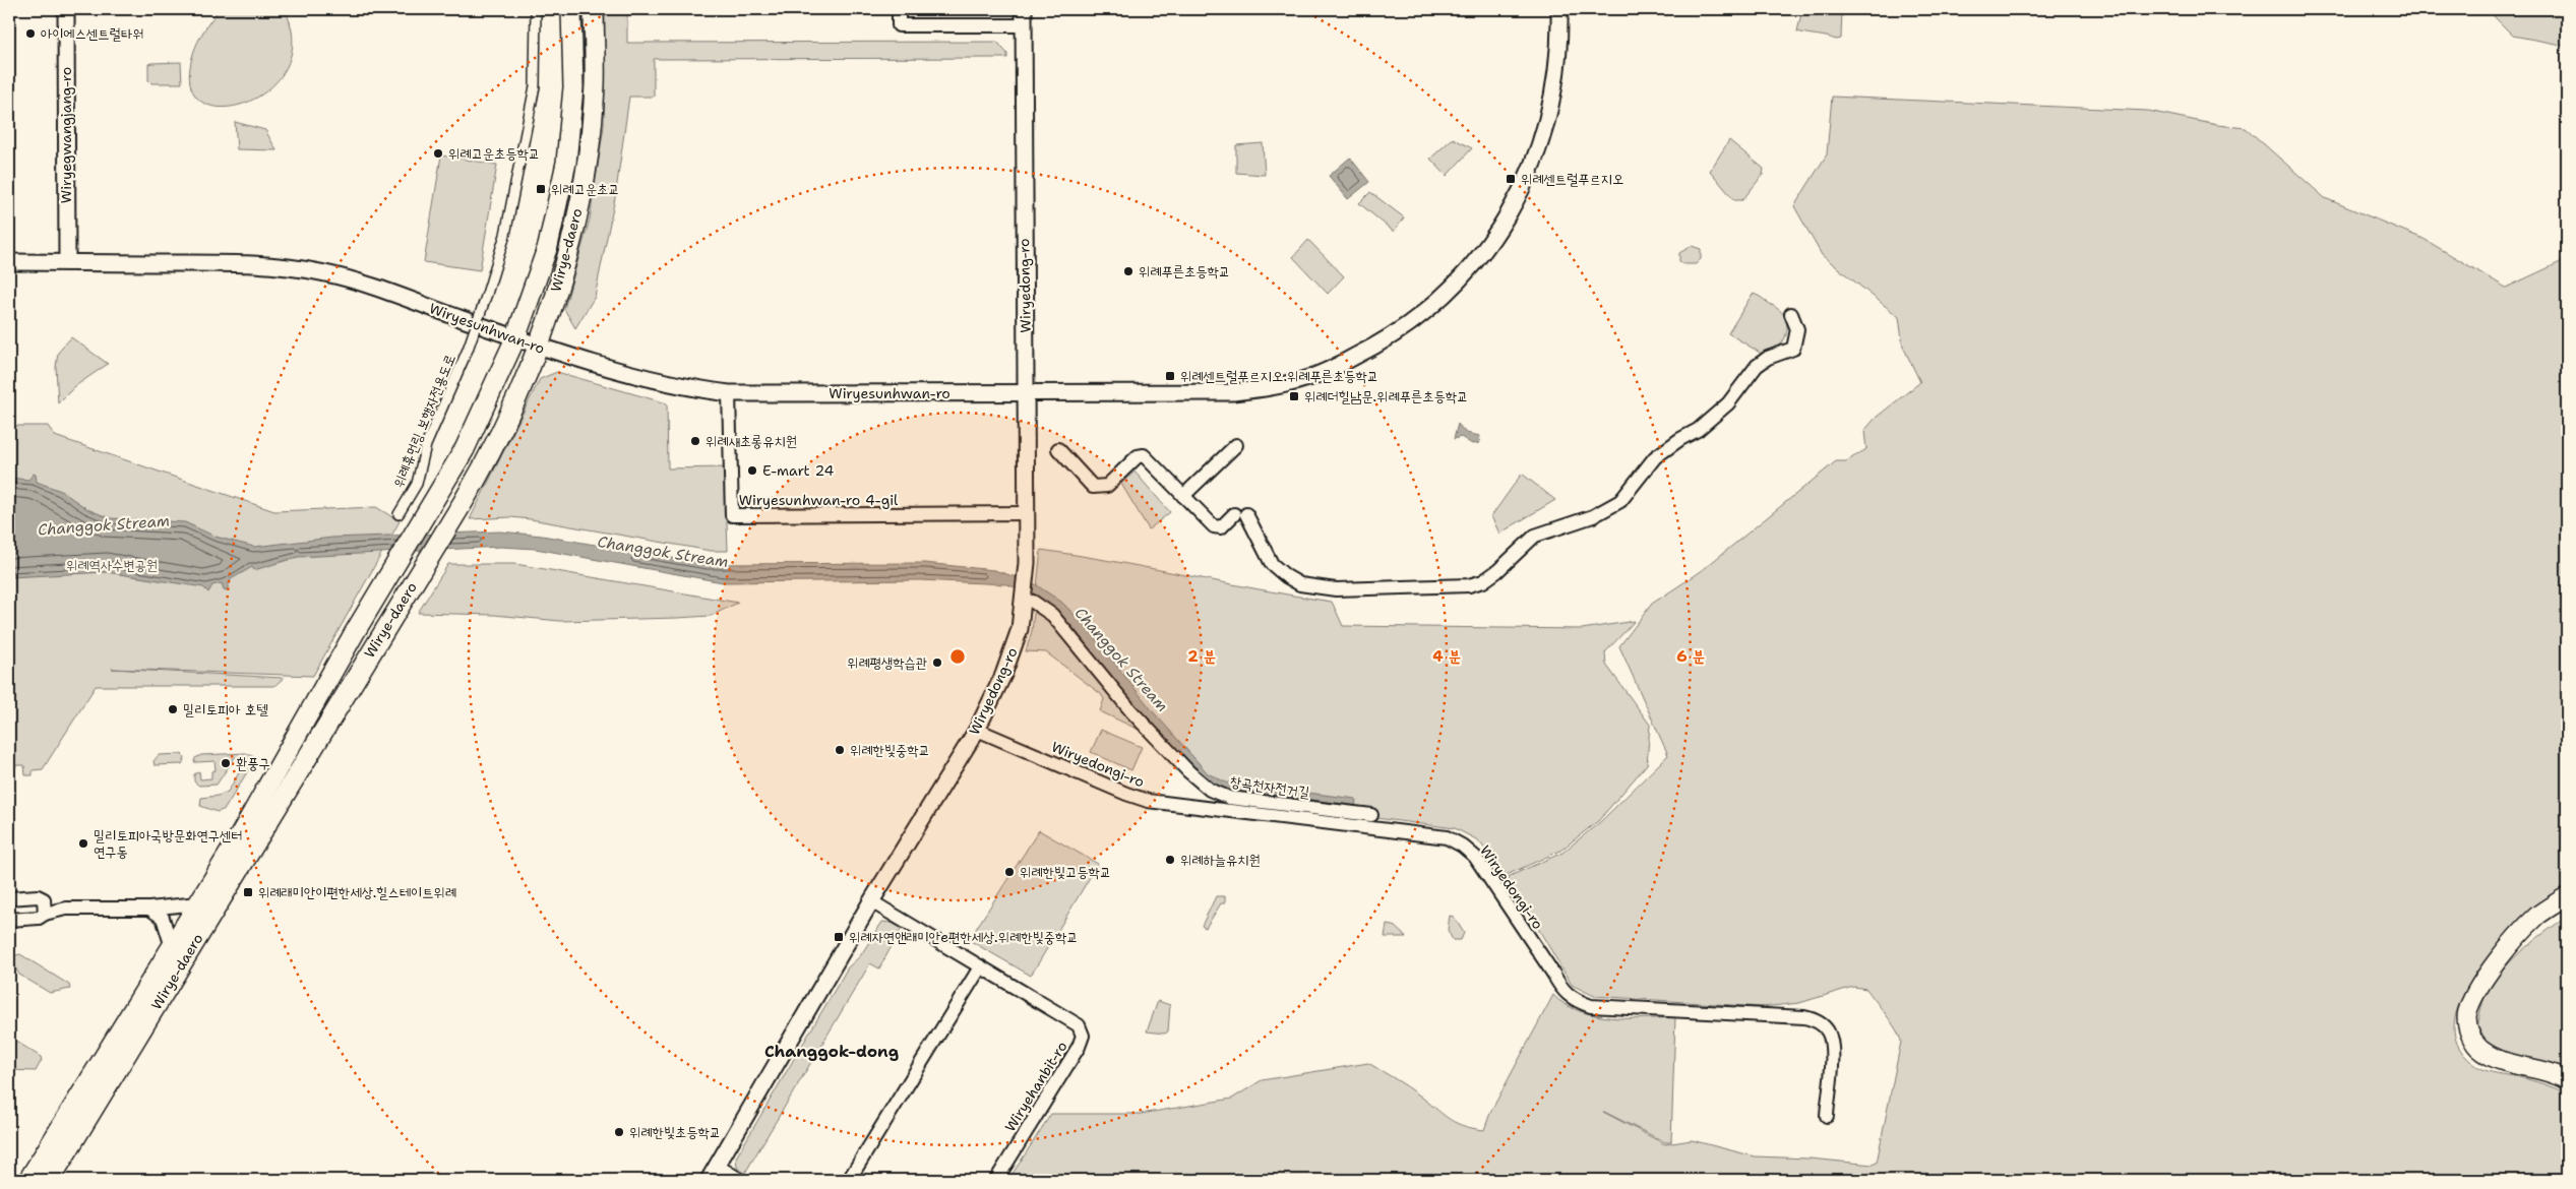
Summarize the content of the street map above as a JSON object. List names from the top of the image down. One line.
{"streets":{"main road":["Wirye-daero"],"street":["Wiryegwangjang-ro","Wiryedong-ro","Wiryesunhwan-ro","위례휴먼링 보행자전용도로","Wiryesunhwan-ro 4-gil","Wiryedongi-ro","창곡천자전거길","Wiryehanbit-ro"]},"crossings":[["Wiryegwangjang-ro","Wiryesunhwan-ro"],["Wirye-daero","Wiryesunhwan-ro"],["Wiryedong-ro","Wiryesunhwan-ro"],["Wiryedong-ro","Wiryesunhwan-ro 4-gil"],["Wiryedong-ro","Wiryedongi-ro"],["Wiryedong-ro","Wiryehanbit-ro"],["Wiryesunhwan-ro","Wiryesunhwan-ro 4-gil"]],"districts":["Changgok-dong"],"water":["Changgok Stream"],"parks":["위례역사수변공원"],"places":{"other":["아이에스센트럴타워","위례고운초등학교","위례푸른초등학교","위례새초롱유치원","E-mart 24","위례평생학습관","밀리토피아 호텔","위례한빛중학교","환풍구","밀리토피아국방문화연구센터 연구동","위례하늘유치원","위례한빛고등학교","위례한빛초등학교"],"transit":["위례센트럴푸르지오","위례고운초교","위례센트럴푸르지오.위례푸른초등학교","위례더힐남문.위례푸른초등학교","위례래미안이편한세상.힐스테이트위례","위례자연앤래미안e편한세상.위례한빛중학교"]},"rings":["2 분","4 분","6 분"]}
